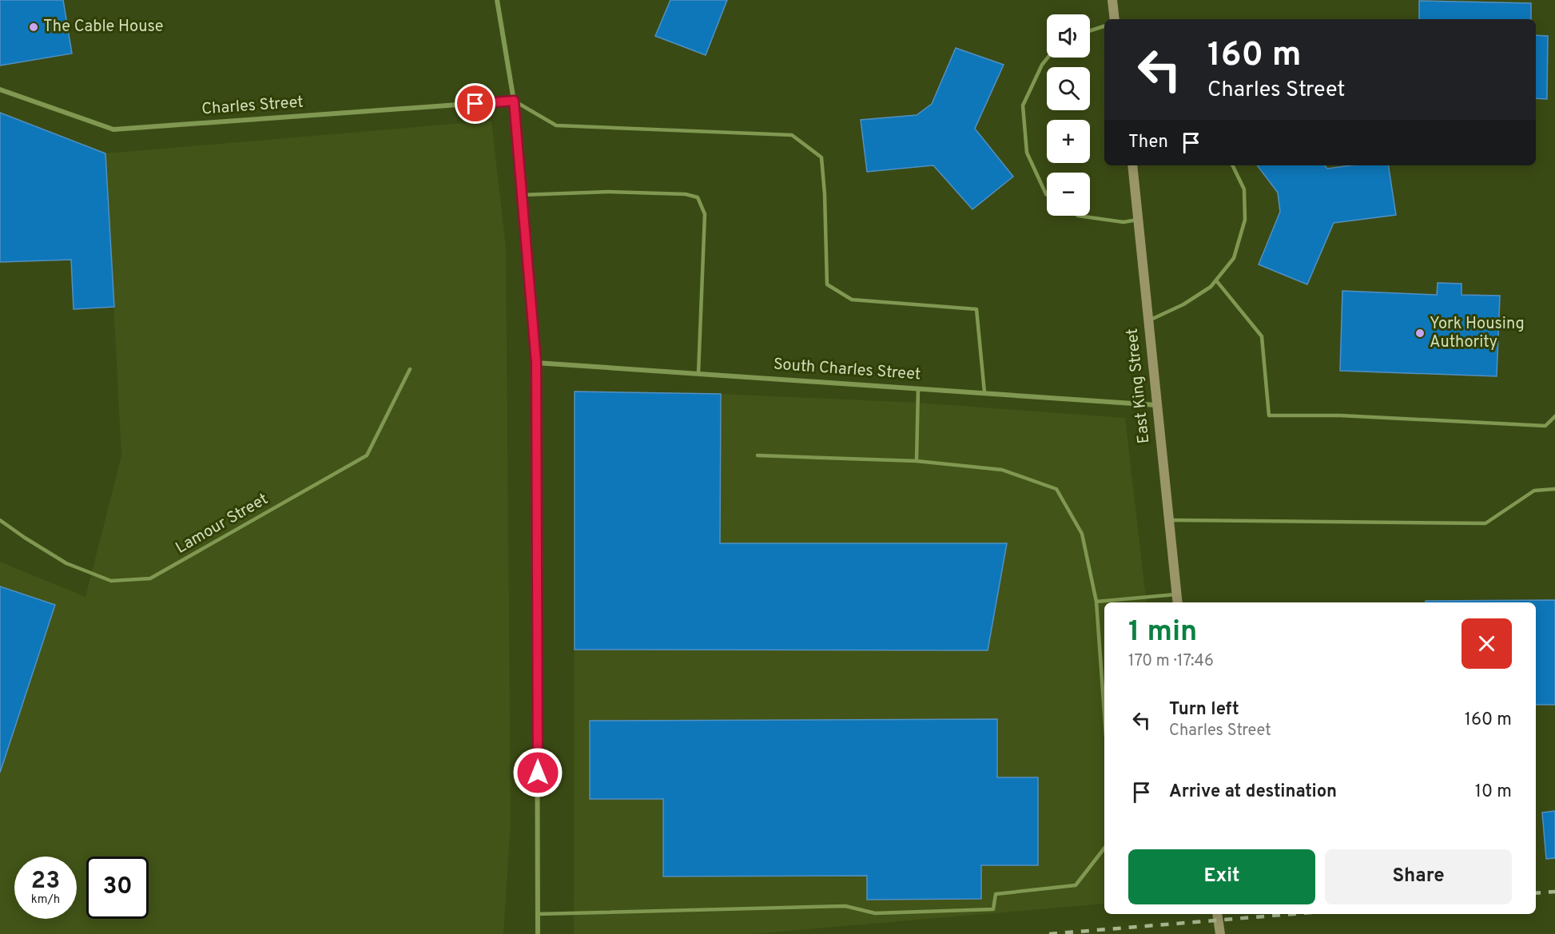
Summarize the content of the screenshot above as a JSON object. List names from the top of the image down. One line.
{"streets":{"street":["Charles Street","South Charles Street","East King Street"],"lane":["Lamour Street"]},"crossings":[["South Charles Street","East King Street"]],"places":["The Cable House","York Housing Authority"],"page":{"map_buttons":["+","−"],"turn":["160 m","Charles Street"],"then":"Then","heading":["1 min","170 m · 17:46"],"list":[{"name":"Turn left","note":"Charles Street","value":"160 m"},{"name":"Arrive at destination","value":"10 m"}],"buttons":["Exit","Share"],"speed":"23 km/h","limit":"30"}}
